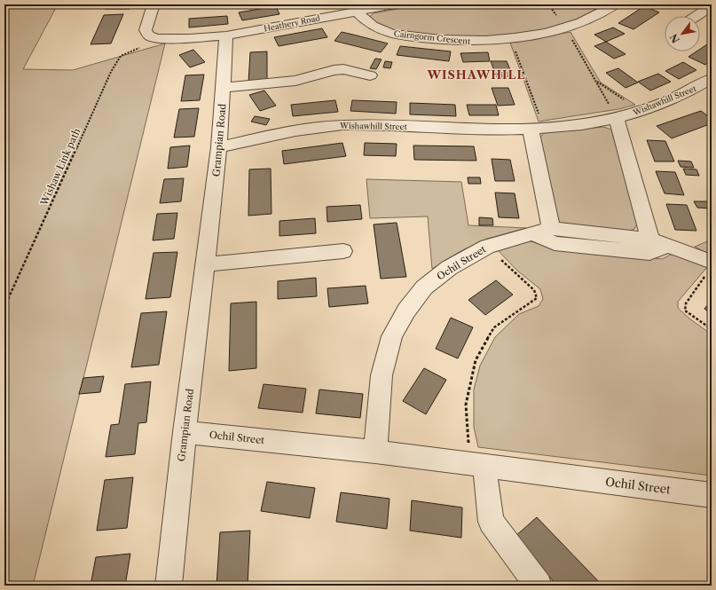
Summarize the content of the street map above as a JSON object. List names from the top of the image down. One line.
{"streets":{"street":["Heathery Road","Cairngorm Crescent","Wishawhill Street","Grampian Road","Ochil Street"],"path":["Wishaw Link path"]},"crossings":[["Heathery Road","Cairngorm Crescent"],["Heathery Road","Grampian Road"],["Wishawhill Street","Grampian Road"],["Grampian Road","Ochil Street"]],"districts":["WISHAWHILL"],"north":"bottom left"}
